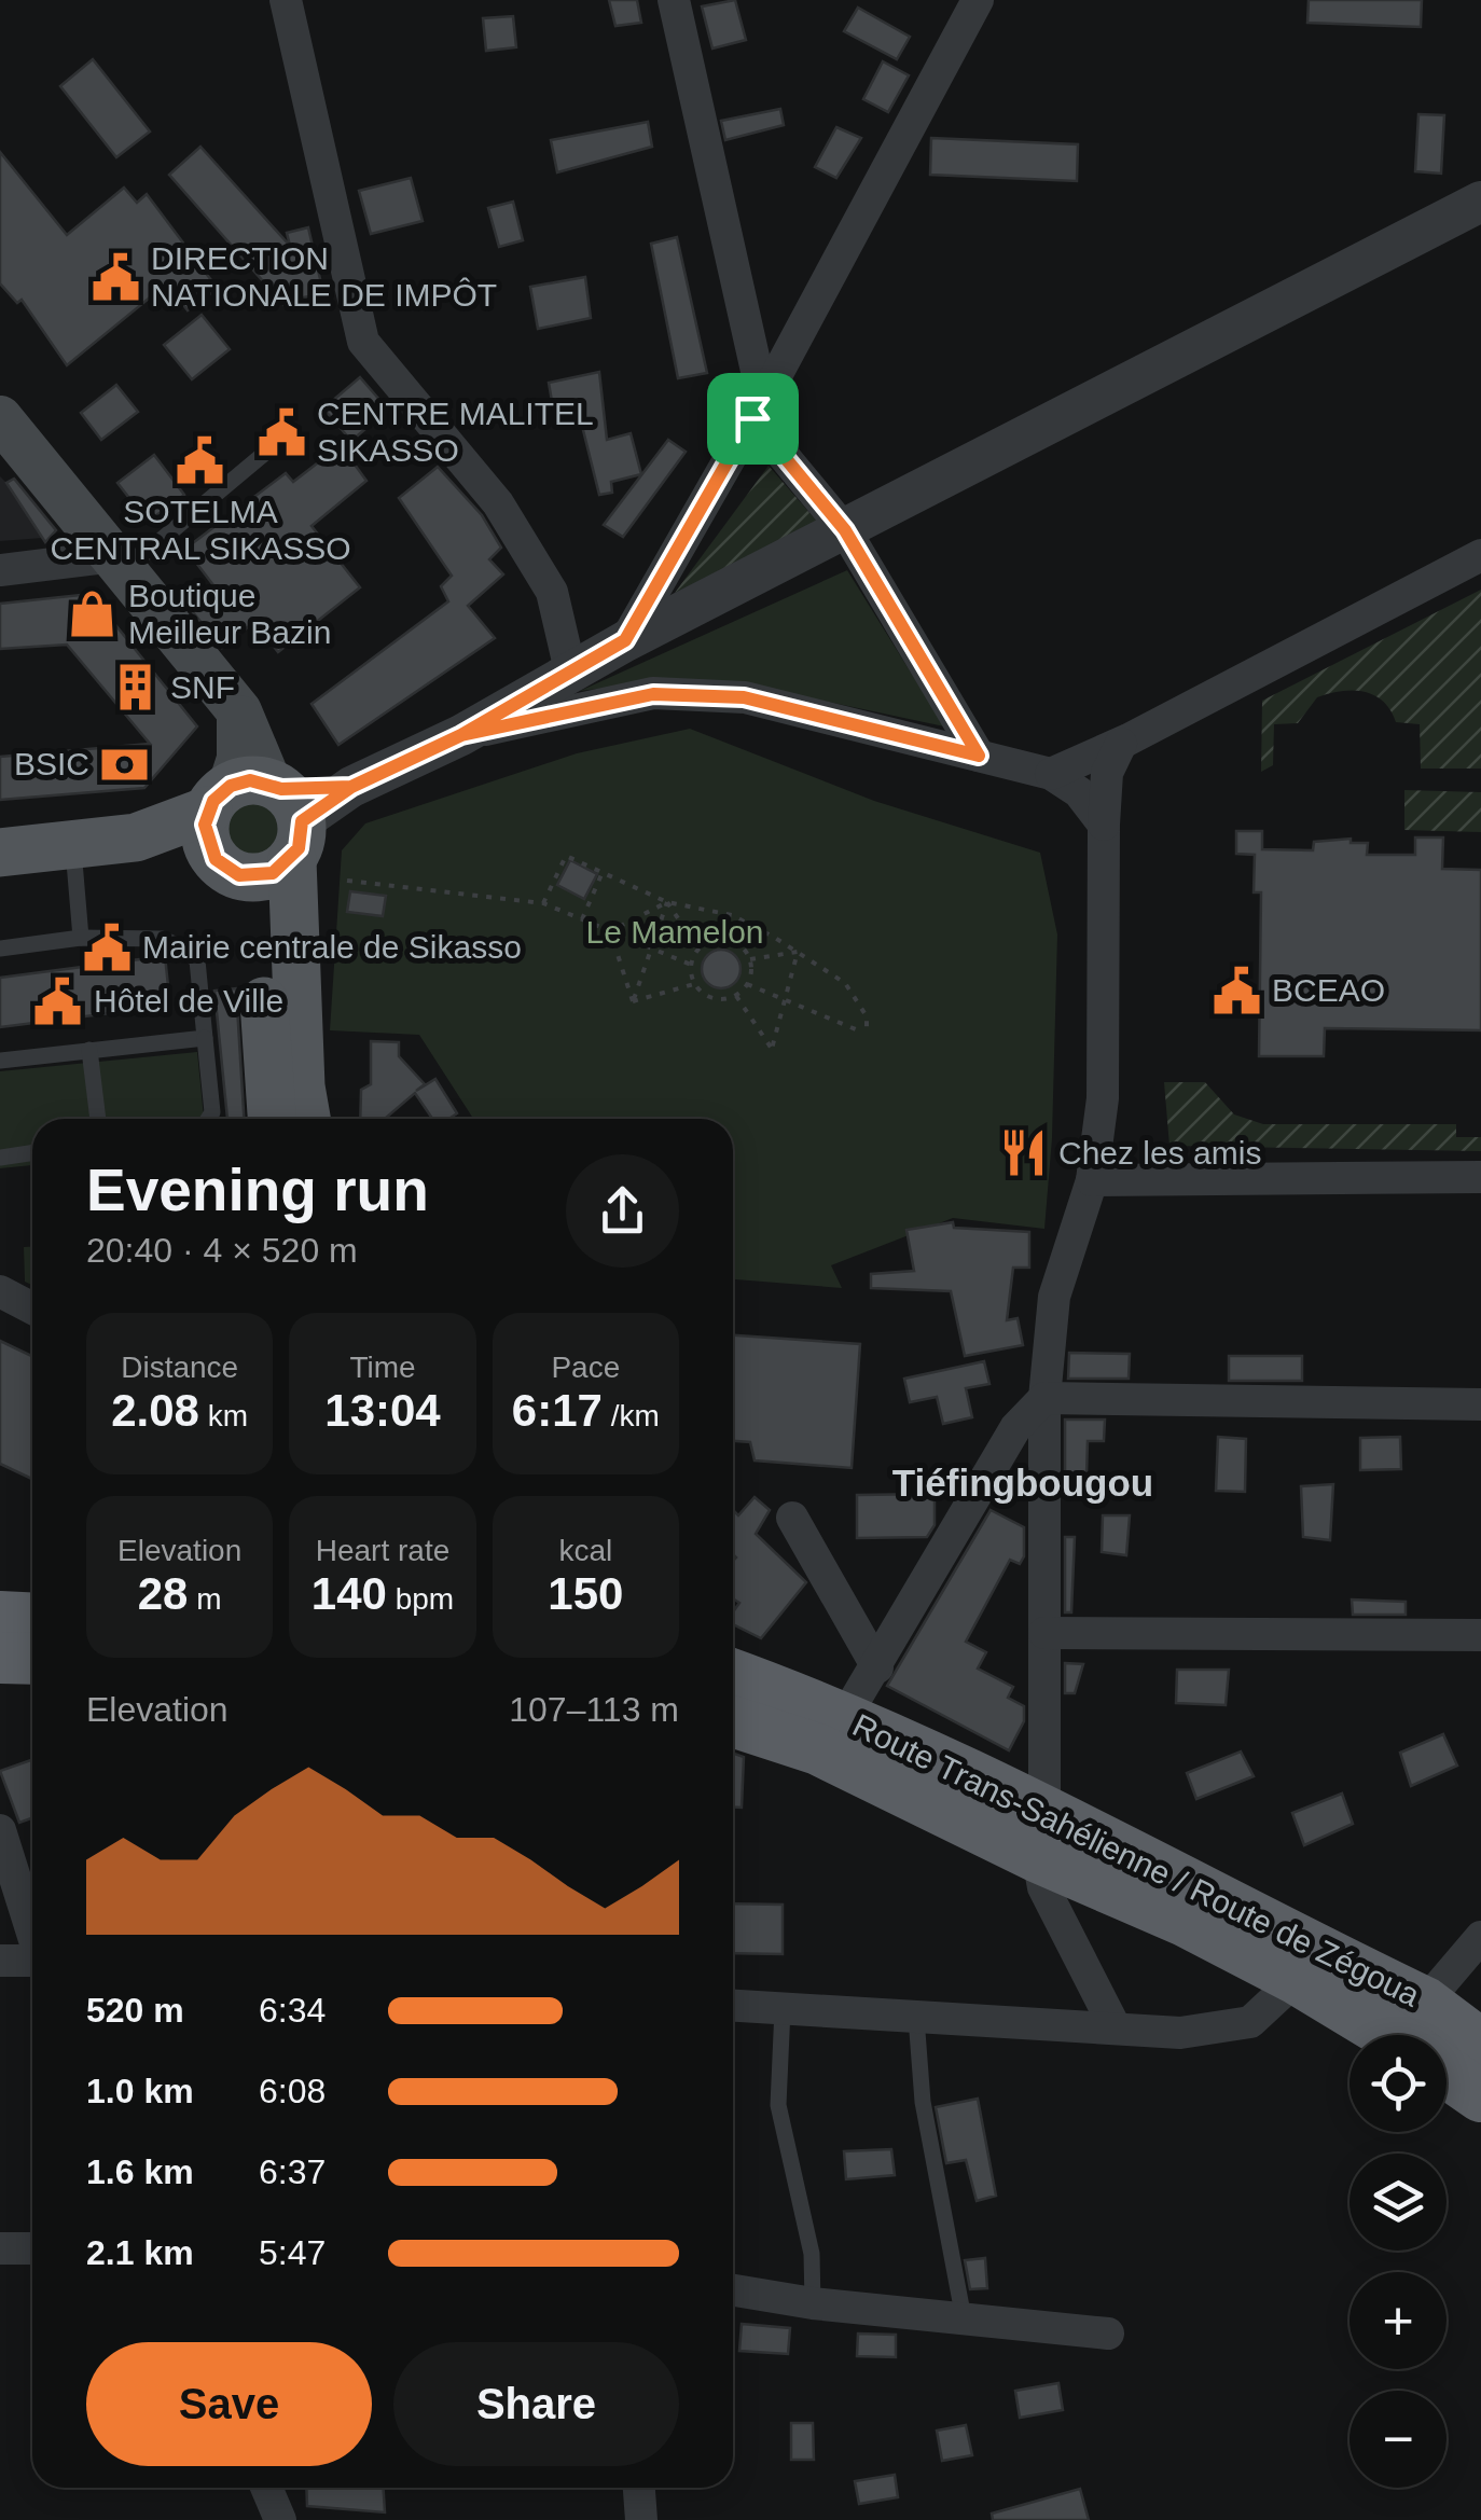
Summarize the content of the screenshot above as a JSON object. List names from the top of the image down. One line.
{"streets":{"highway":["Route Trans-Sahélienne / Route de Zégoua"]},"districts":["Tiéfingbougou"],"parks":["Le Mamelon"],"places":{"public building":["DIRECTION NATIONALE DE IMPÔT","CENTRE MALITEL SIKASSO","SOTELMA CENTRAL SIKASSO","Mairie centrale de Sikasso","BCEAO","Hôtel de Ville"],"shop":["Boutique Meilleur Bazin"],"building":["SNF"],"bank":["BSIC"],"restaurant":["Chez les amis"]},"page":{"heading":["Evening run","20:40 · 4 × 520 m"],"stats":[["Distance","2.08 km"],["Time","13:04"],["Pace","6:17 /km"],["Elevation","28 m"],["Heart rate","140 bpm"],["kcal","150"]],"chart":["Elevation","107–113 m"],"list":[{"name":"520 m","note":"6:34"},{"name":"1.0 km","note":"6:08"},{"name":"1.6 km","note":"6:37"},{"name":"2.1 km","note":"5:47"}],"map_buttons":["+","−"],"buttons":["Save","Share"]}}
